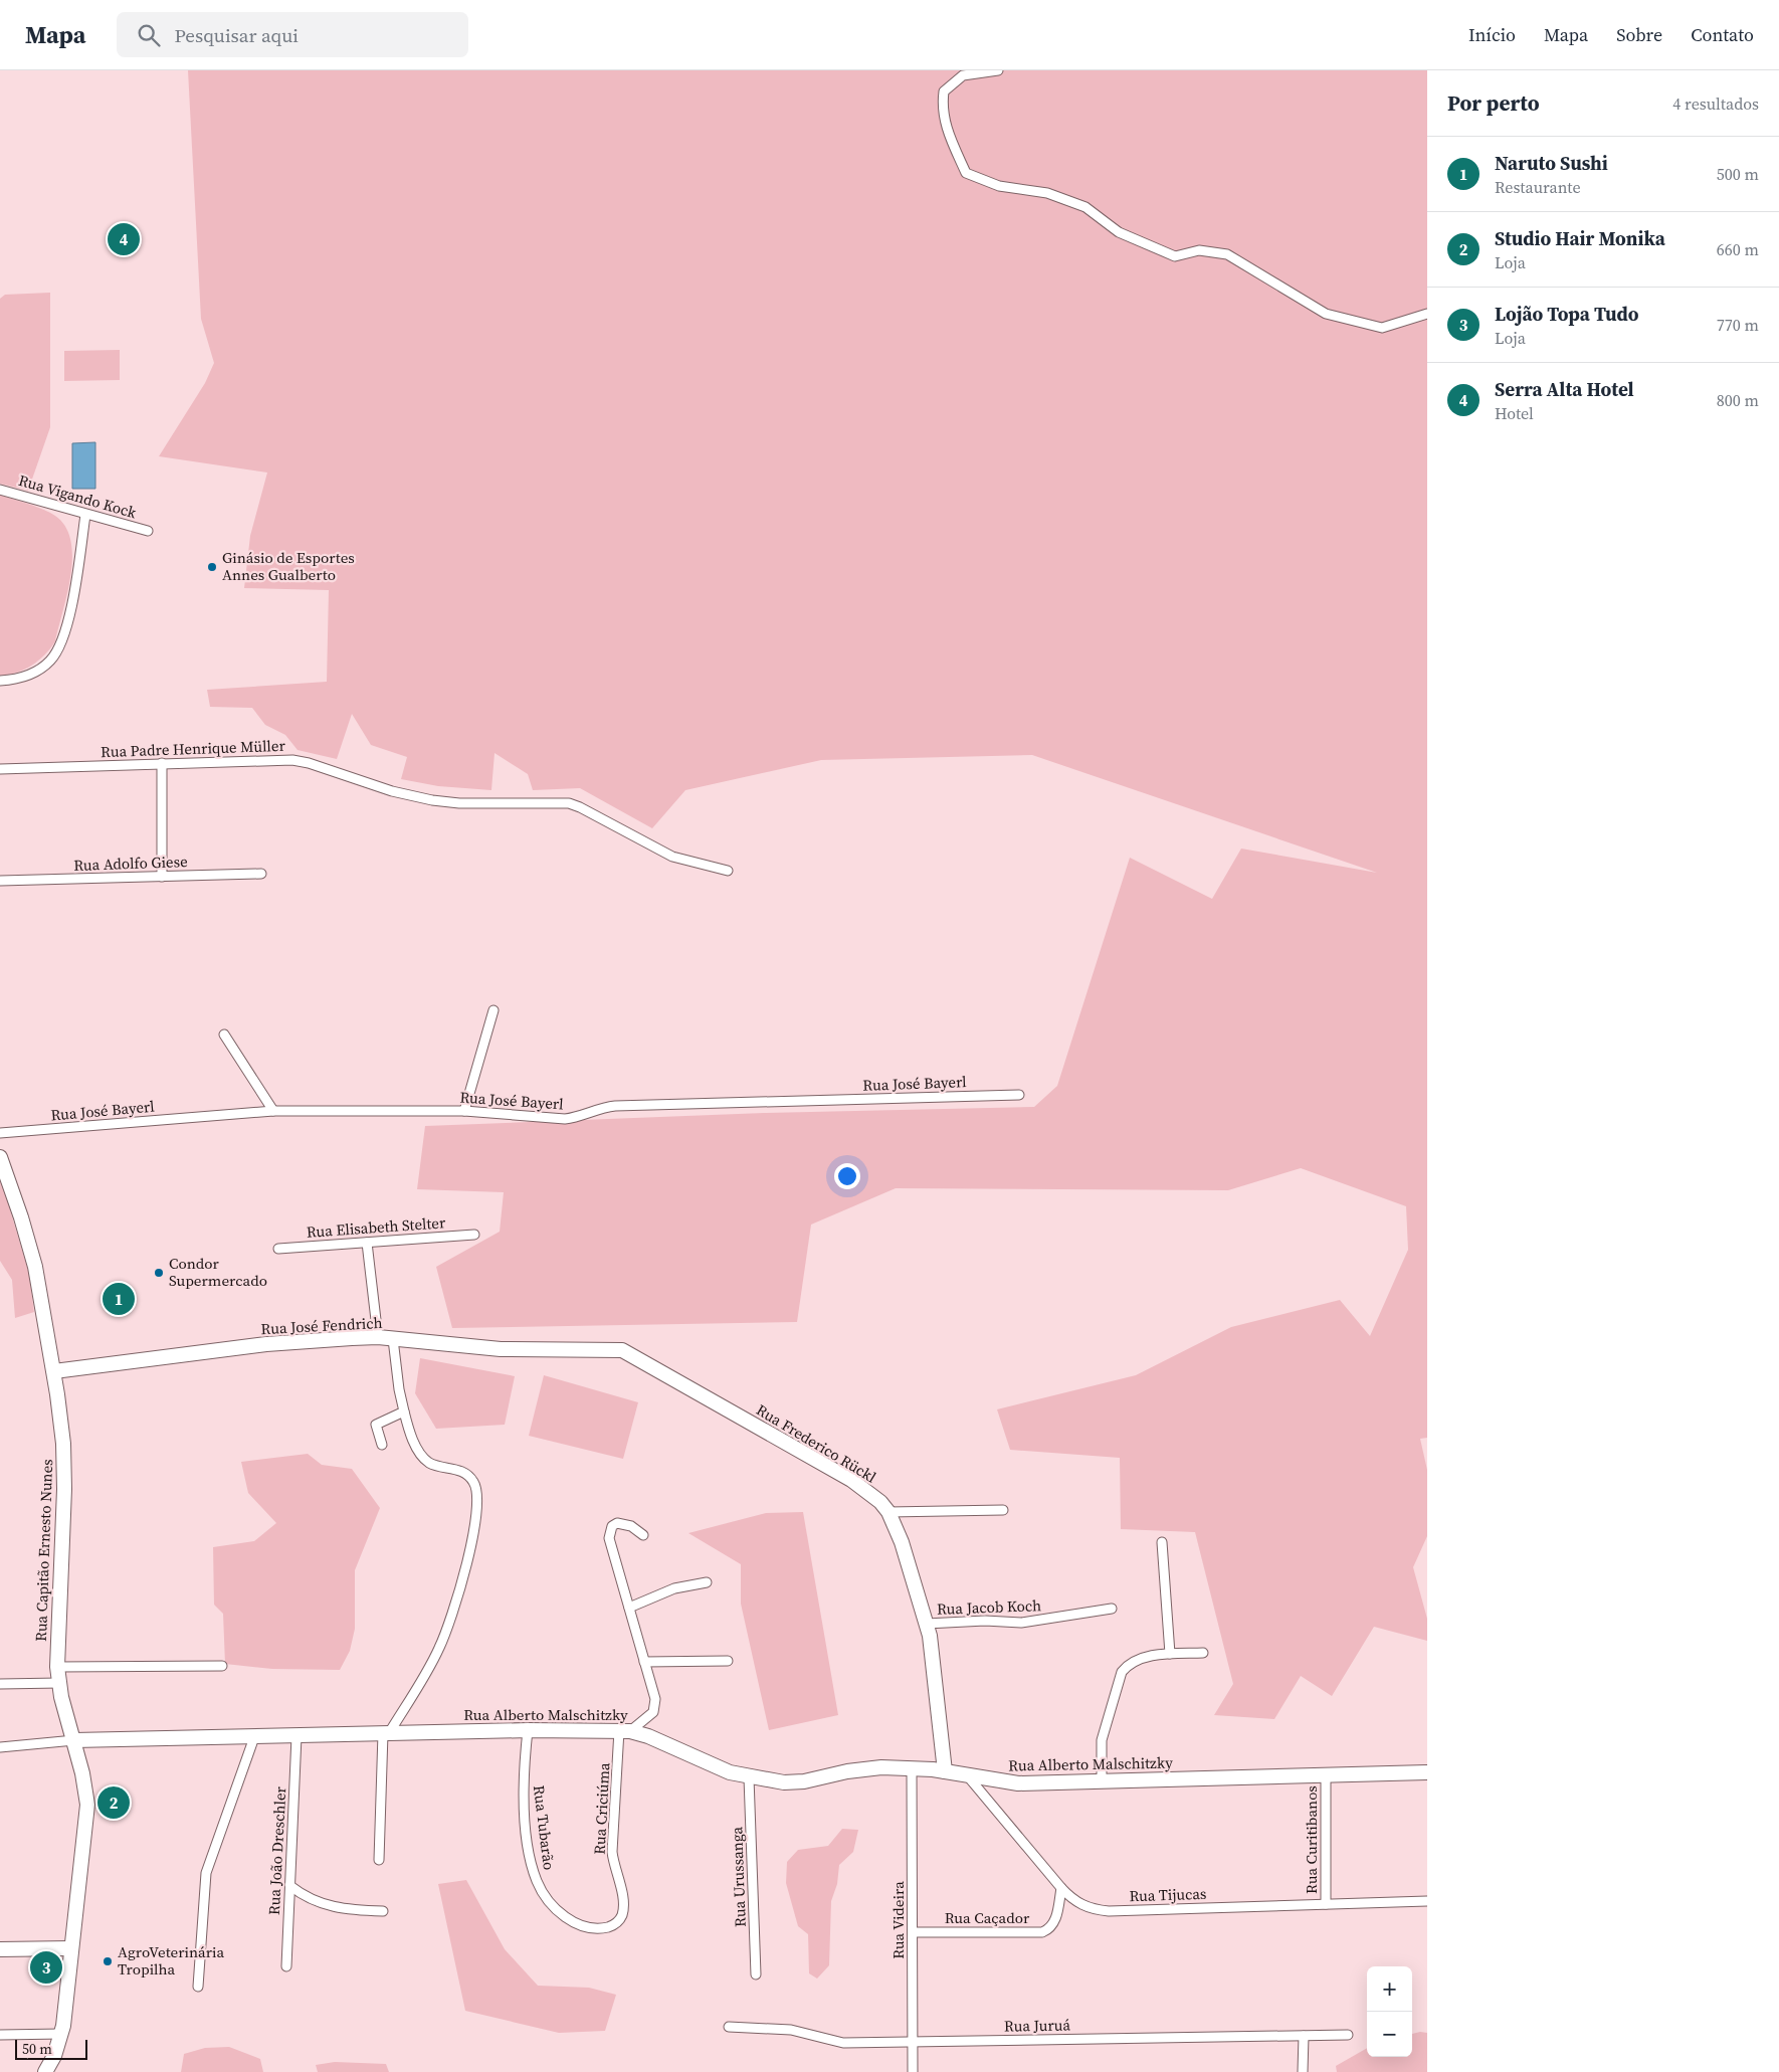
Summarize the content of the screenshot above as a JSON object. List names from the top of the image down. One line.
{"streets":{"street":["Rua Vigando Kock","Rua Padre Henrique Müller","Rua Adolfo Giese","Rua José Bayerl","Rua Elisabeth Stelter","Rua José Fendrich","Rua Frederico Rückl","Rua Capitão Ernesto Nunes","Rua Jacob Koch","Rua Alberto Malschitzky","Rua Criciúma","Rua Tubarão","Rua Curitibanos","Rua João Dreschler","Rua Urussanga","Rua Tijucas","Rua Caçador","Rua Videira","Rua Juruá"]},"crossings":[["Rua José Fendrich","Rua Frederico Rückl"],["Rua José Fendrich","Rua Capitão Ernesto Nunes"],["Rua Frederico Rückl","Rua Jacob Koch"],["Rua Frederico Rückl","Rua Alberto Malschitzky"],["Rua Capitão Ernesto Nunes","Rua Alberto Malschitzky"],["Rua Alberto Malschitzky","Rua Criciúma"],["Rua Alberto Malschitzky","Rua Tubarão"],["Rua Alberto Malschitzky","Rua Curitibanos"],["Rua Alberto Malschitzky","Rua João Dreschler"],["Rua Alberto Malschitzky","Rua Urussanga"],["Rua Alberto Malschitzky","Rua Tijucas"],["Rua Alberto Malschitzky","Rua Videira"],["Rua Criciúma","Rua Tubarão"],["Rua Curitibanos","Rua Tijucas"],["Rua Tijucas","Rua Caçador"],["Rua Caçador","Rua Videira"],["Rua Videira","Rua Juruá"]],"places":["Ginásio de Esportes Annes Gualberto","Condor Supermercado","AgroVeterinária Tropilha"],"scale_bar":"50 m","page":{"header":"Mapa","search":"Pesquisar aqui","nav":["Início","Mapa","Sobre","Contato"],"heading":["Por perto","4 resultados"],"list":[{"mark":"1","name":"Naruto Sushi","note":"Restaurante","value":"500 m"},{"mark":"2","name":"Studio Hair Monika","note":"Loja","value":"660 m"},{"mark":"3","name":"Lojão Topa Tudo","note":"Loja","value":"770 m"},{"mark":"4","name":"Serra Alta Hotel","note":"Hotel","value":"800 m"}],"pins":["4","1","2","3"],"map_buttons":["+","−"],"scale":"50 m"}}
